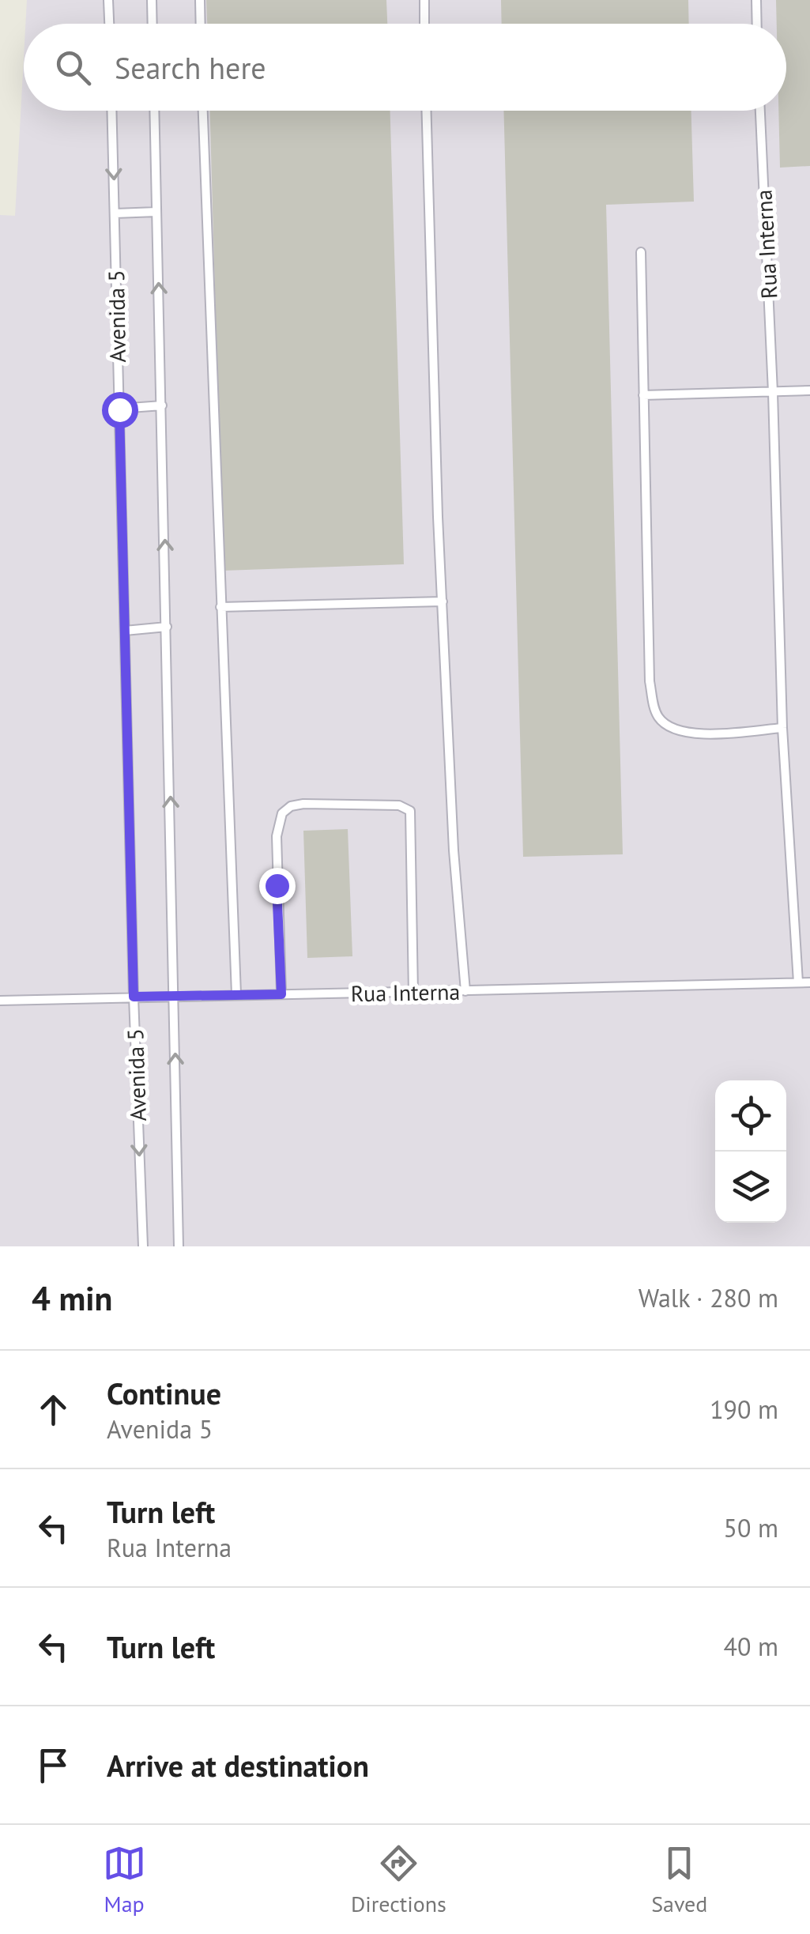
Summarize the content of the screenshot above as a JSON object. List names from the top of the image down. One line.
{"streets":{"lane":["Rua Interna","Avenida 5"]},"crossings":[["Rua Interna","Avenida 5"]],"page":{"search":"Search here","heading":["4 min","Walk · 280 m"],"list":[["Continue","Avenida 5","190 m"],["Turn left","Rua Interna","50 m"],["Turn left","40 m"],"Arrive at destination"],"nav":["Map","Directions","Saved"]}}
